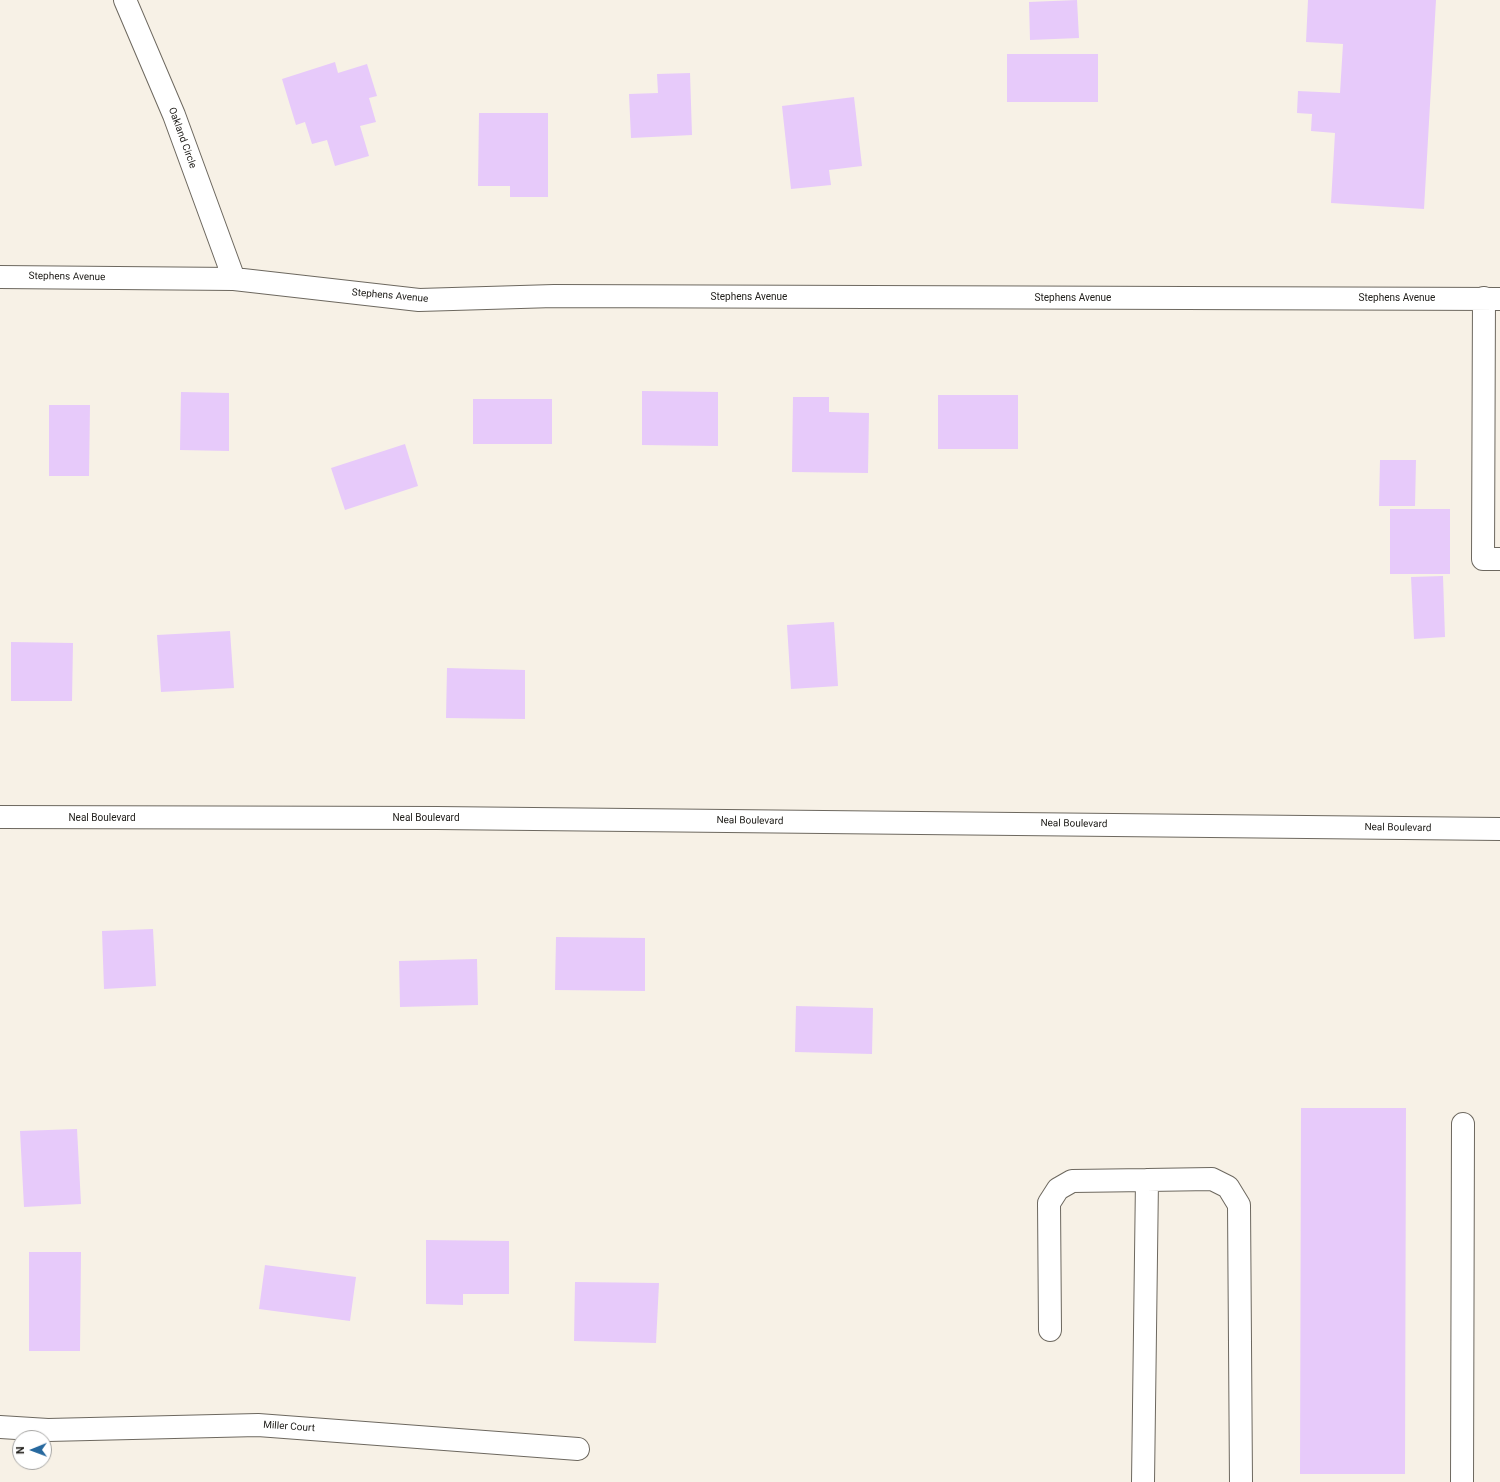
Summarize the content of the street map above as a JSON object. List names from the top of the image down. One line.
{"streets":{"street":["Oakland Circle","Stephens Avenue","Neal Boulevard","Miller Court"]},"crossings":[["Oakland Circle","Stephens Avenue"]],"north":"left"}
